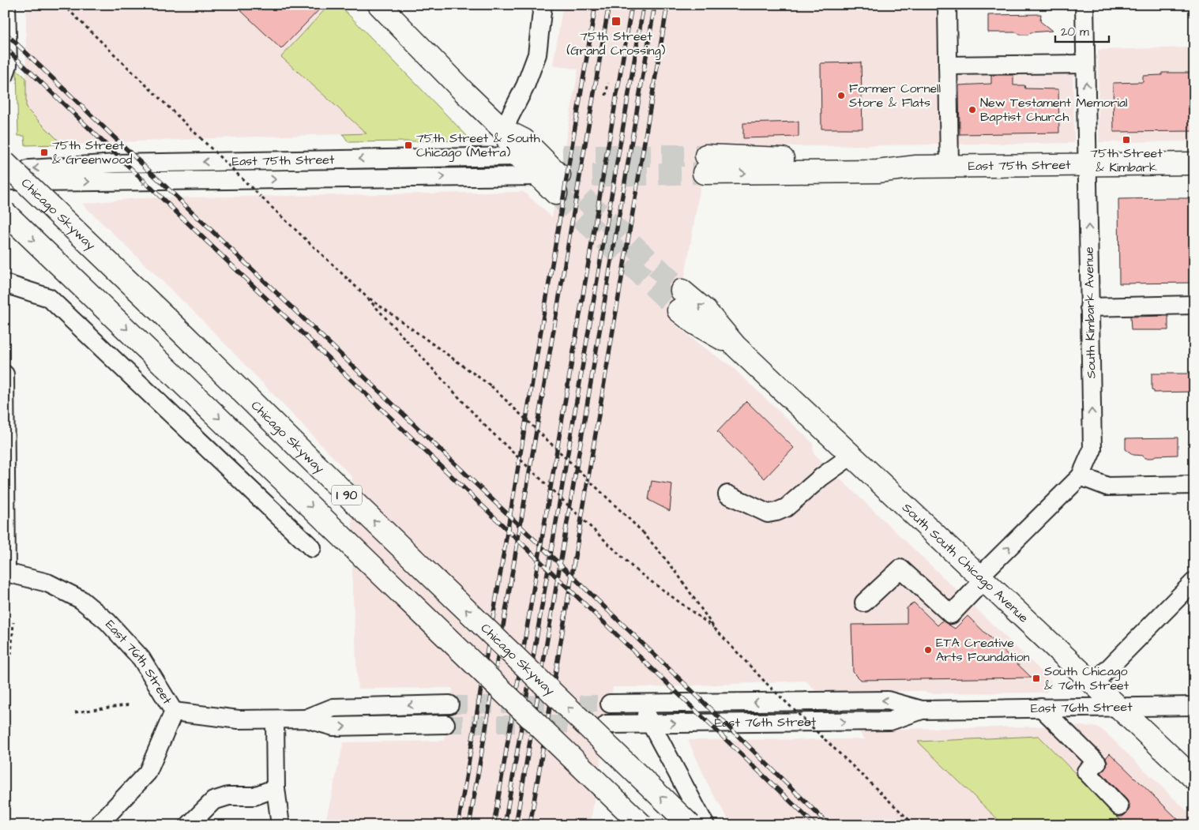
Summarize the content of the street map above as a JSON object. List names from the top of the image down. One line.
{"streets":{"main road":["East 75th Street","Chicago Skyway","I 90","South South Chicago Avenue"],"street":["South Kimbark Avenue","East 76th Street"]},"crossings":[["East 75th Street","South Kimbark Avenue"],["South Kimbark Avenue","South South Chicago Avenue"],["South South Chicago Avenue","East 76th Street"]],"one_way":["South Kimbark Avenue"],"places":{"transit":["75th Street (Grand Crossing)","75th Street & Kimbark","75th Street & South Chicago (Metra)","75th Street & Greenwood","South Chicago & 76th Street"],"other":["Former Cornell Store & Flats","New Testament Memorial Baptist Church","ETA Creative Arts Foundation"]},"scale_bar":"20 m"}
